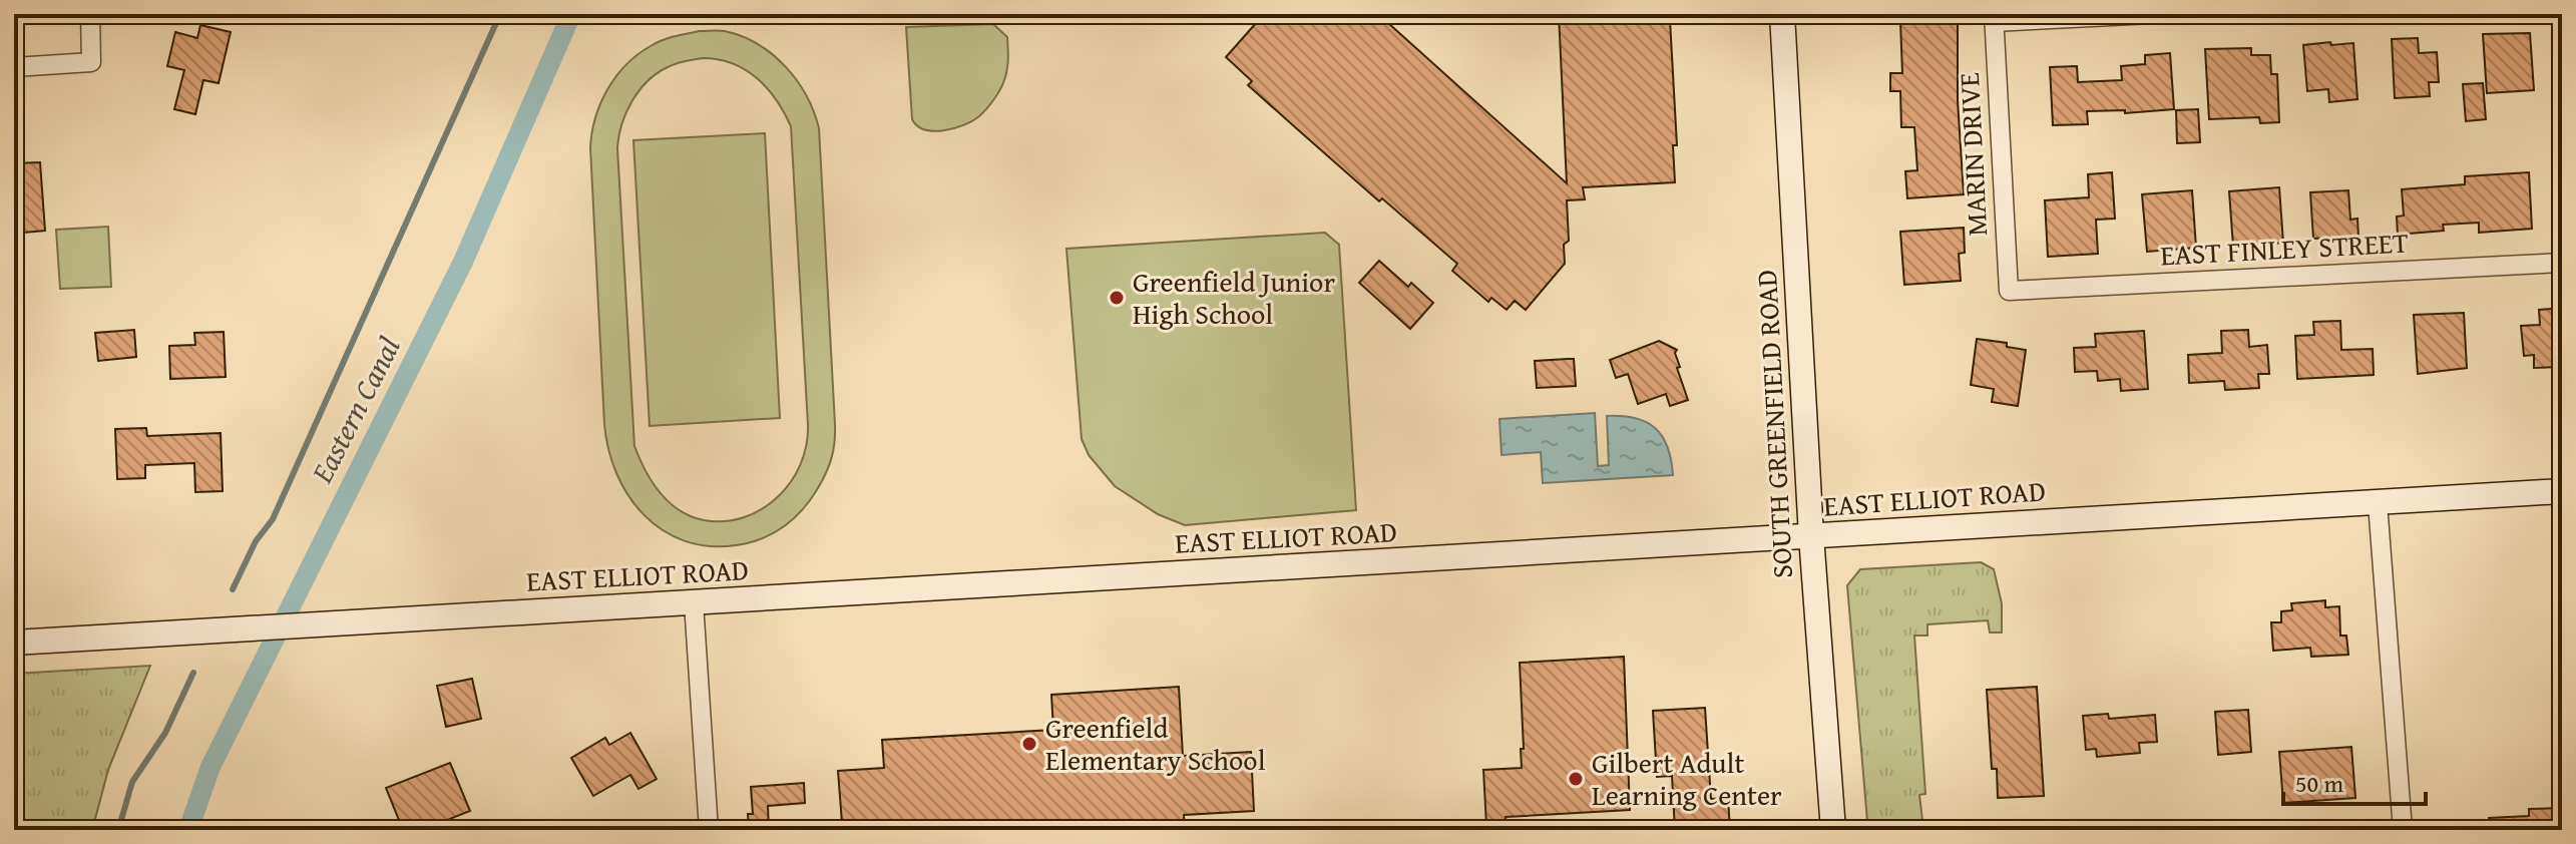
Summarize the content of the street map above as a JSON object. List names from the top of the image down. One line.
{"streets":{"main road":["SOUTH GREENFIELD ROAD","EAST ELLIOT ROAD"],"street":["MARIN DRIVE","EAST FINLEY STREET"]},"crossings":[["MARIN DRIVE","EAST FINLEY STREET"],["SOUTH GREENFIELD ROAD","EAST ELLIOT ROAD"]],"water":["Eastern Canal"],"places":["Greenfield Junior High School","Greenfield Elementary School","Gilbert Adult Learning Center"],"scale_bar":"50 m"}
